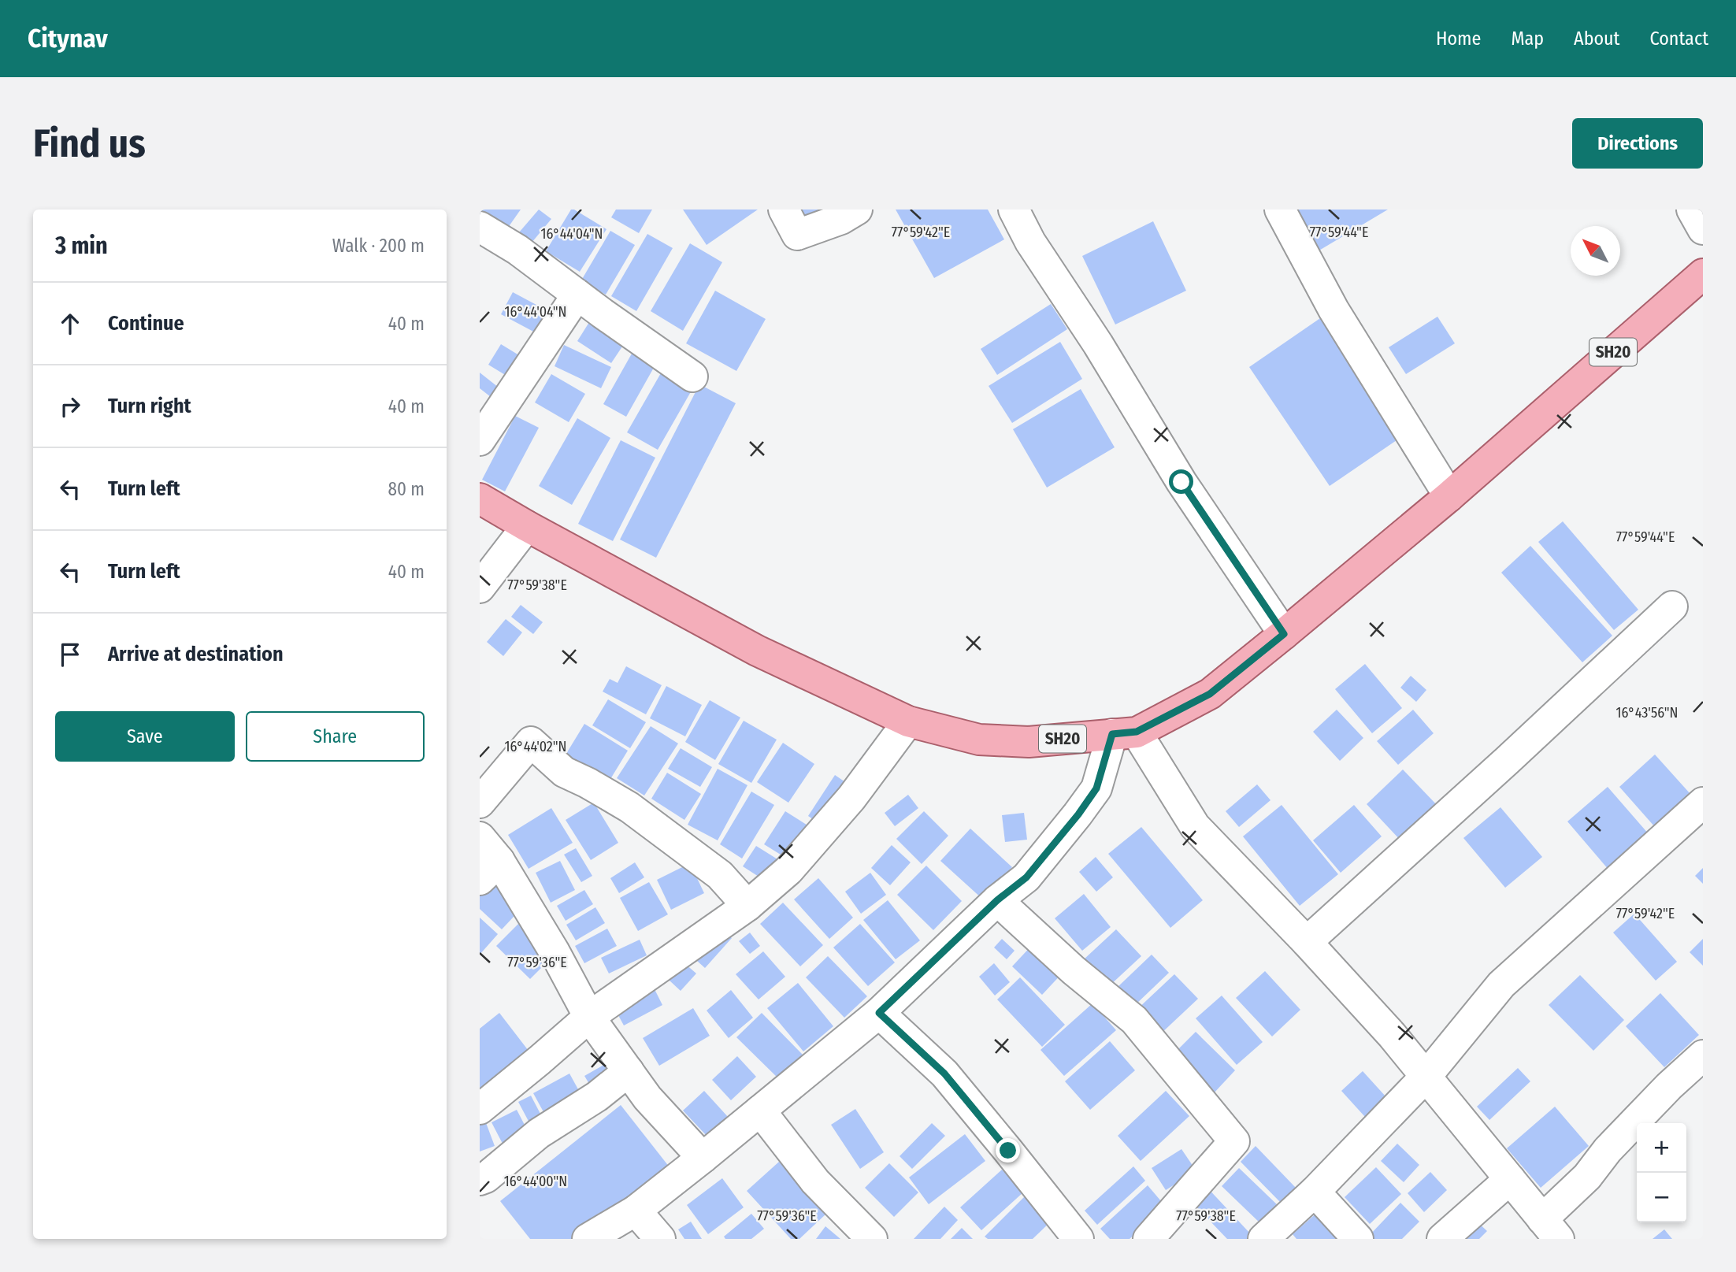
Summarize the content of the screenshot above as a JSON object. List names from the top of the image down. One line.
{"streets":{"main road":["SH20"]},"north":"top left","page":{"header":"Citynav","nav":["Home","Map","About","Contact"],"buttons":["Directions",["Save","Share"]],"title":"Find us","heading":["3 min","Walk · 200 m"],"list":[["Continue","40 m"],["Turn right","40 m"],["Turn left","80 m"],["Turn left","40 m"],"Arrive at destination"],"map_buttons":["+","−"]},"coordinates":["77°59'42\"E","77°59'44\"E","16°44'04\"N","77°59'38\"E","16°43'56\"N","16°44'02\"N","77°59'36\"E","16°44'00\"N"]}
